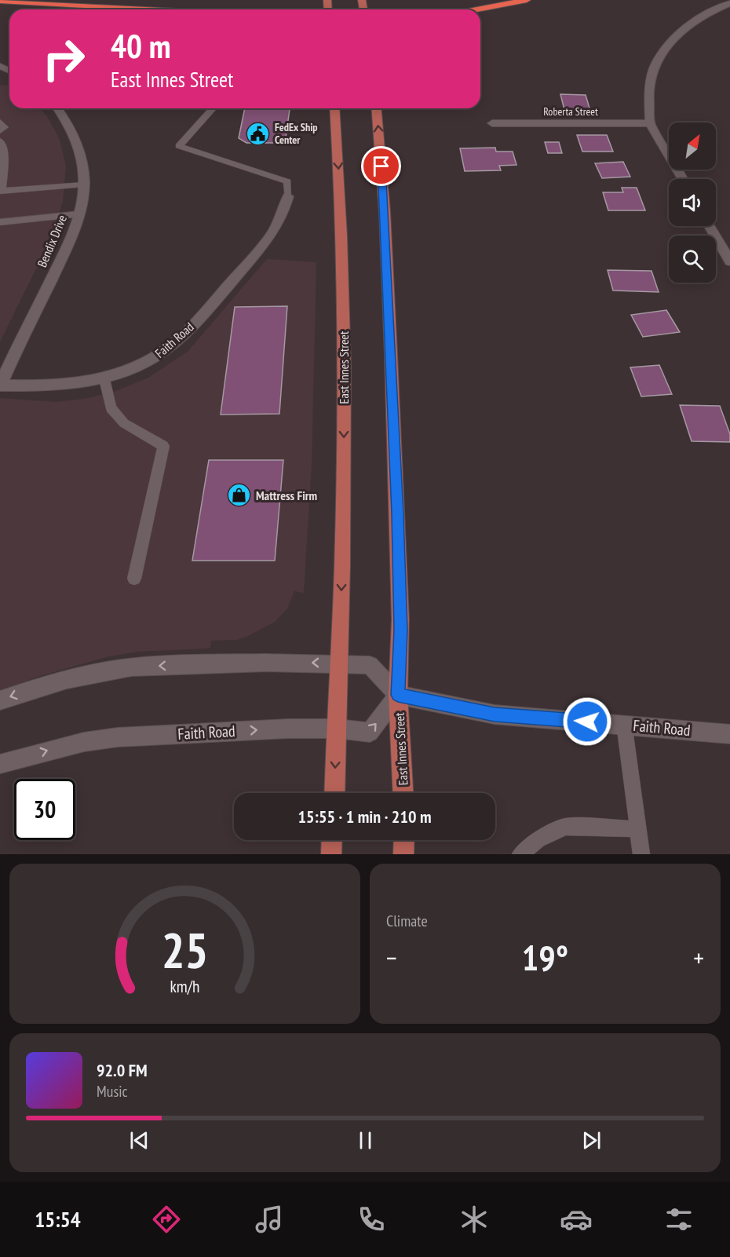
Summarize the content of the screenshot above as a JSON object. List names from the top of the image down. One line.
{"streets":{"main road":["East Innes Street"],"street":["Roberta Street","Bendix Drive","Faith Road"]},"crossings":[["Bendix Drive","Faith Road"],["Faith Road","East Innes Street"]],"places":{"public building":["FedEx Ship Center"],"shop":["Mattress Firm"]},"north":"top right","page":{"turn":["40 m","East Innes Street"],"limit":"30","trip":"15:55 · 1 min · 210 m","tile":"Climate","heat":["−","19°","+"],"song":["92.0 FM","Music"],"tabs":"15:54","gauge":["25","km/h"]}}
